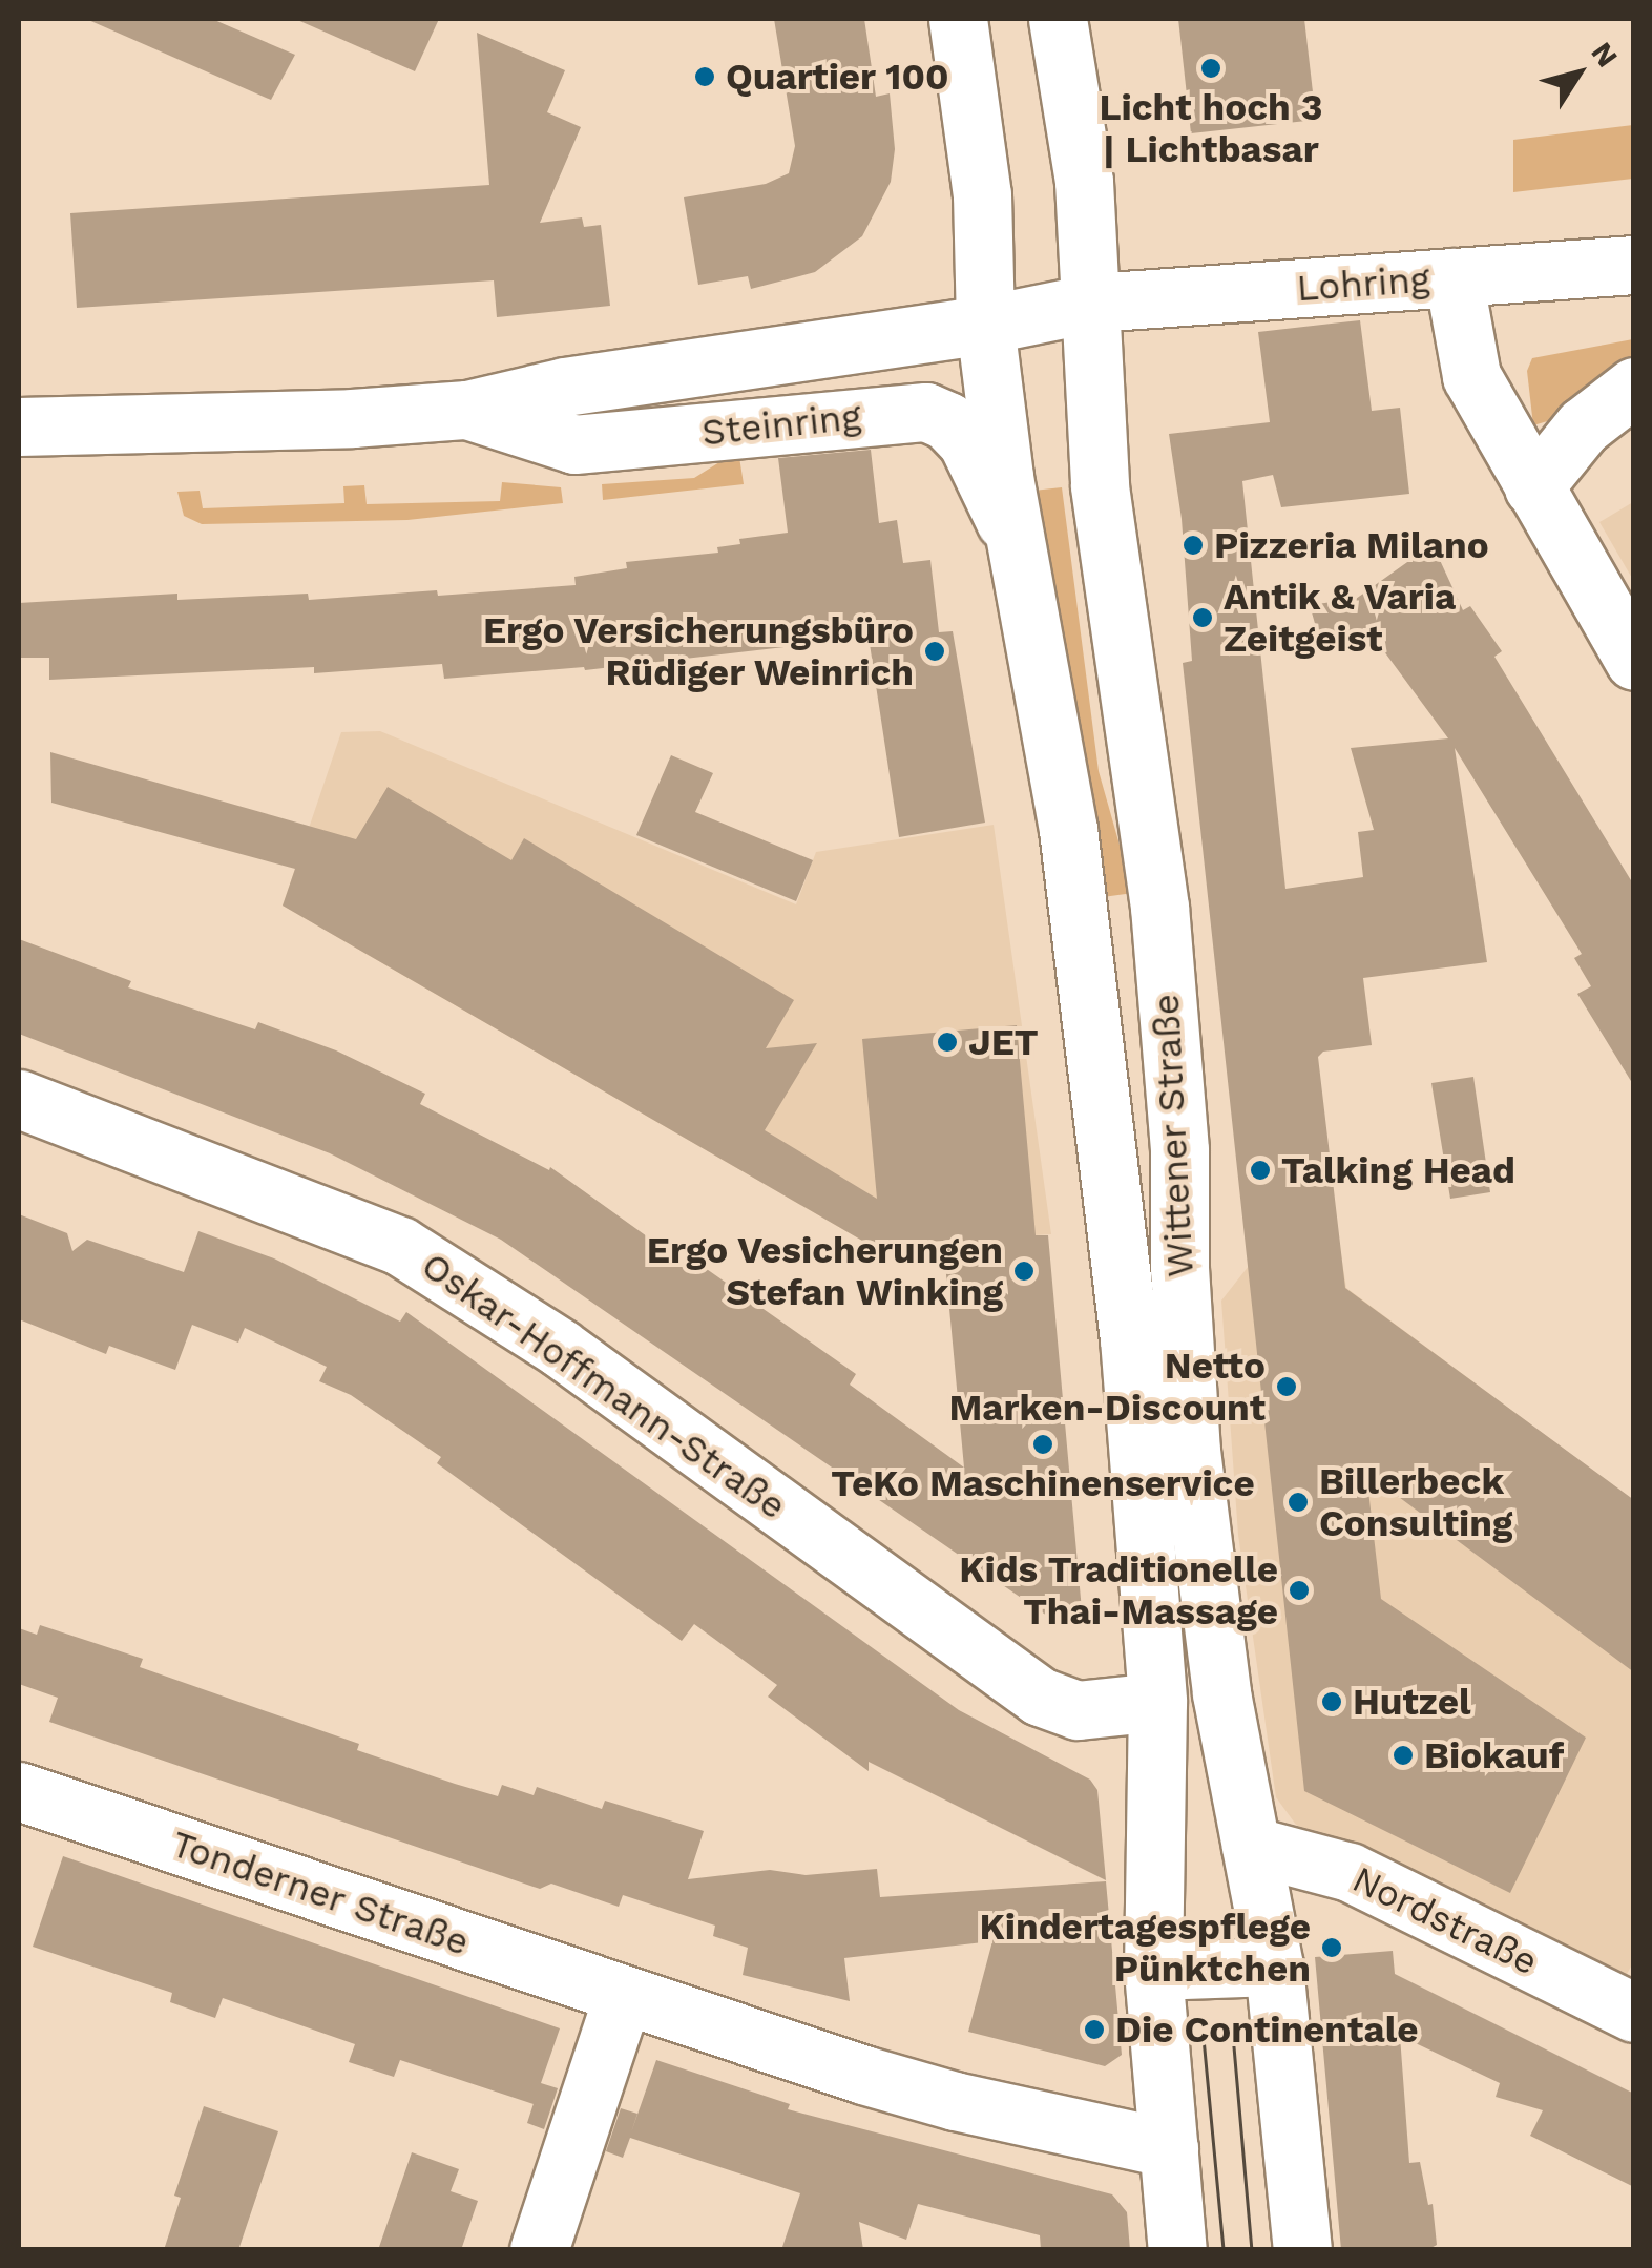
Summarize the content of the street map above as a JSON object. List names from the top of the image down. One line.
{"streets":{"street":["Lohring","Steinring","Wittener Straße","Oskar-Hoffmann-Straße","Tonderner Straße","Nordstraße"]},"crossings":[["Lohring","Wittener Straße"],["Steinring","Wittener Straße"],["Wittener Straße","Oskar-Hoffmann-Straße"],["Wittener Straße","Tonderner Straße"],["Wittener Straße","Nordstraße"]],"places":["Licht hoch 3 | Lichtbasar","Quartier 100","Pizzeria Milano","Antik & Varia Zeitgeist","Ergo Versicherungsbüro Rüdiger Weinrich","JET","Talking Head","Ergo Vesicherungen Stefan Winking","Netto Marken-Discount","TeKo Maschinenservice","Billerbeck Consulting","Kids Traditionelle Thai-Massage","Hutzel","Biokauf","Kindertagespflege Pünktchen","Die Continentale"],"north":"top right"}
